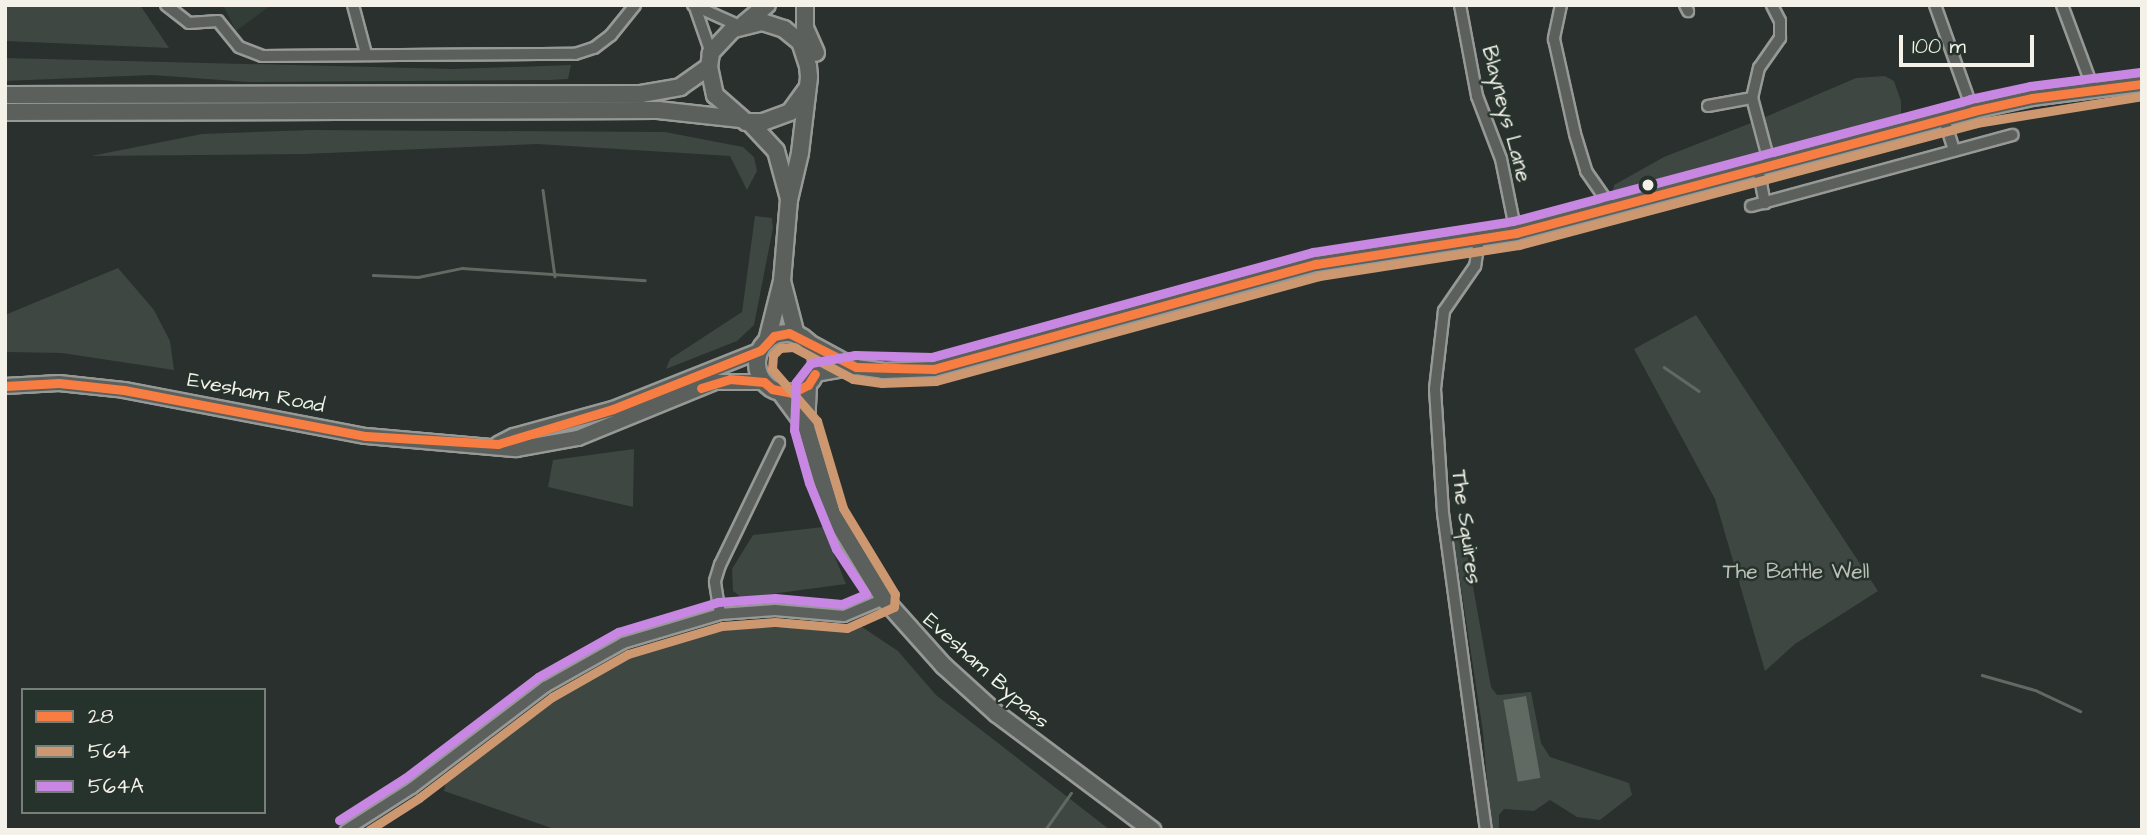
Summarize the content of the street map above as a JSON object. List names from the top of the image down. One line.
{"streets":{"highway":["Evesham Bypass"],"main road":["Evesham Road"],"street":["Blayneys Lane","The Squires"]},"crossings":[["Evesham Road","Evesham Bypass"]],"parks":["The Battle Well"],"lines":["transit line 564A","transit line 28","transit line 564"],"legend":["28","564","564A"],"scale_bar":"100 m"}
